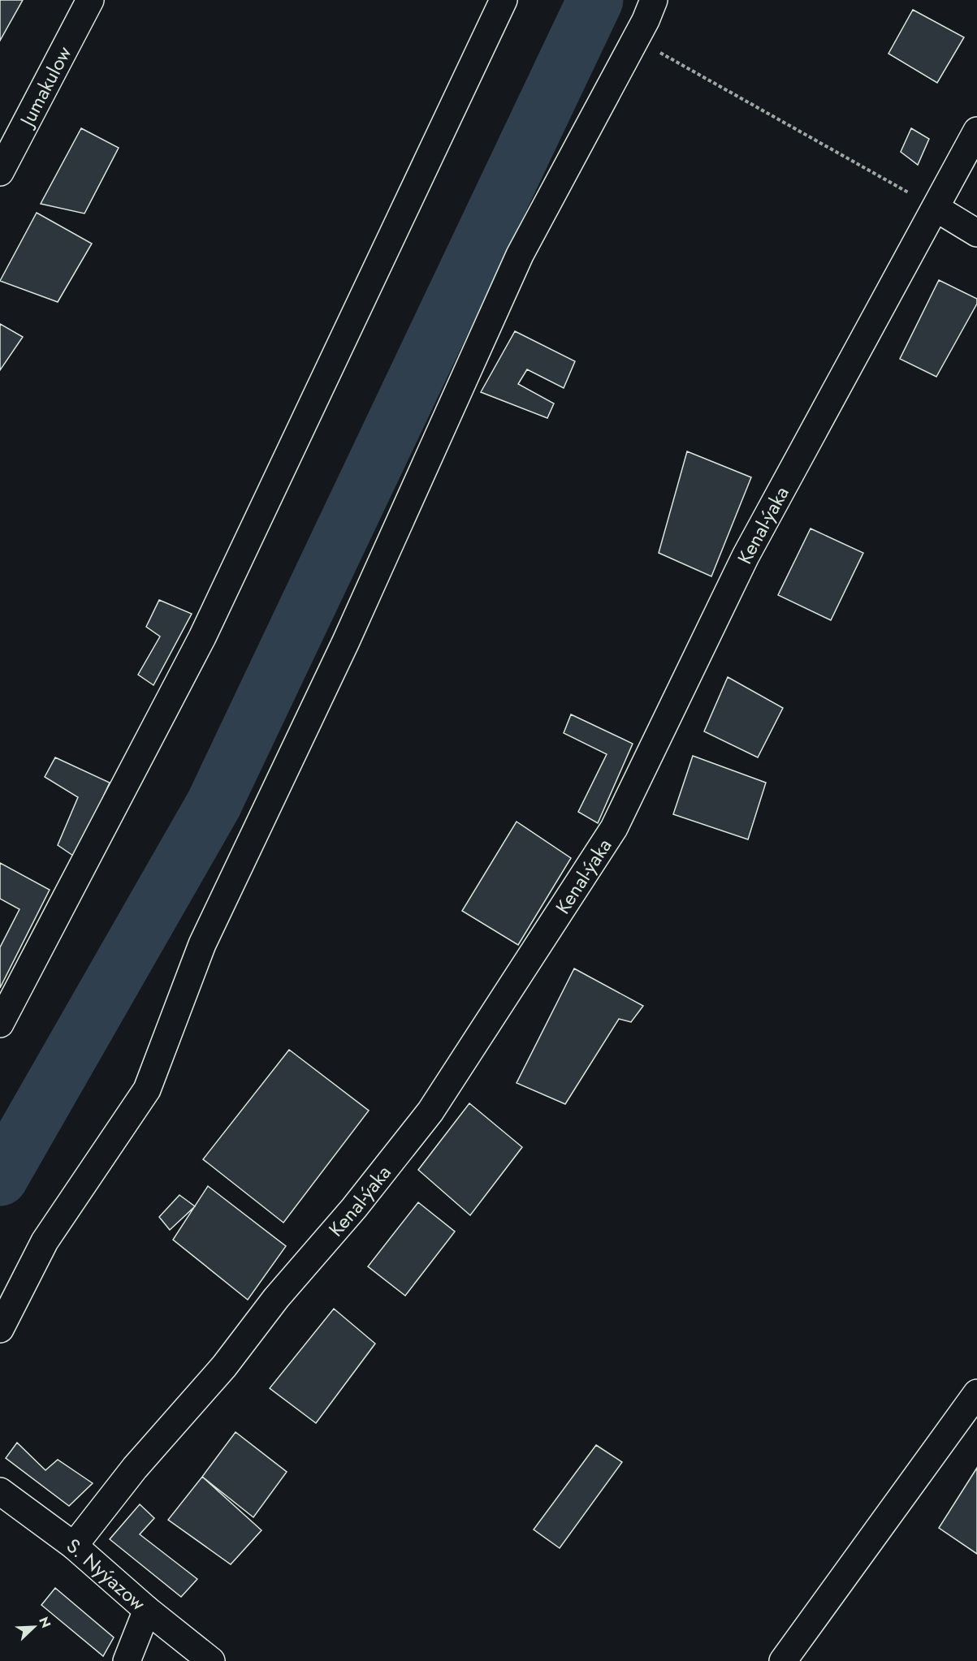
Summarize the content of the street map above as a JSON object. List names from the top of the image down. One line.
{"streets":{"street":["Jumakulow","Kenal-ýaka","S. Nyýazow"]},"crossings":[["Kenal-ýaka","S. Nyýazow"]],"north":"top right"}
